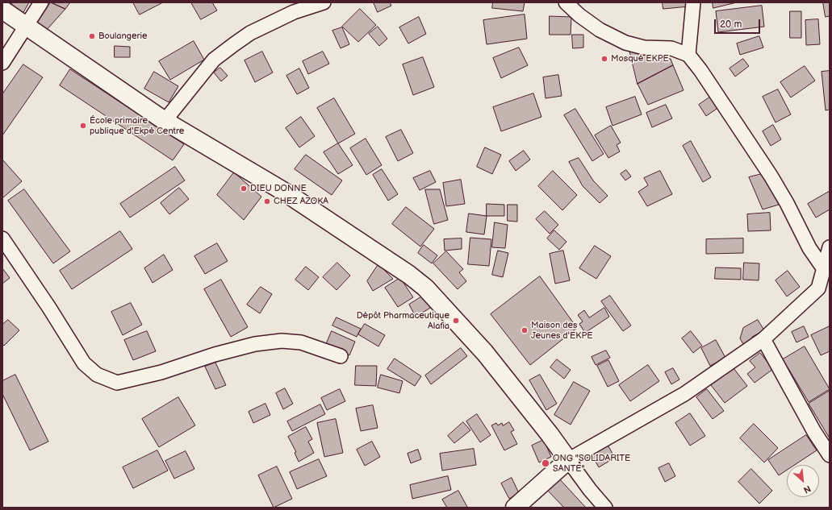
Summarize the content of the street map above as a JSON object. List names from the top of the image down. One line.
{"places":["Boulangerie","Mosqué EKPE","École primaire publique d'Ekpè Centre","DIEU DONNE","CHEZ AZOKA","Dépôt Pharmaceutique Alafia","Maison des Jeunes d'EKPE","ONG \"SOLIDARITE SANTE\""],"scale_bar":"20 m","north":"bottom right"}
